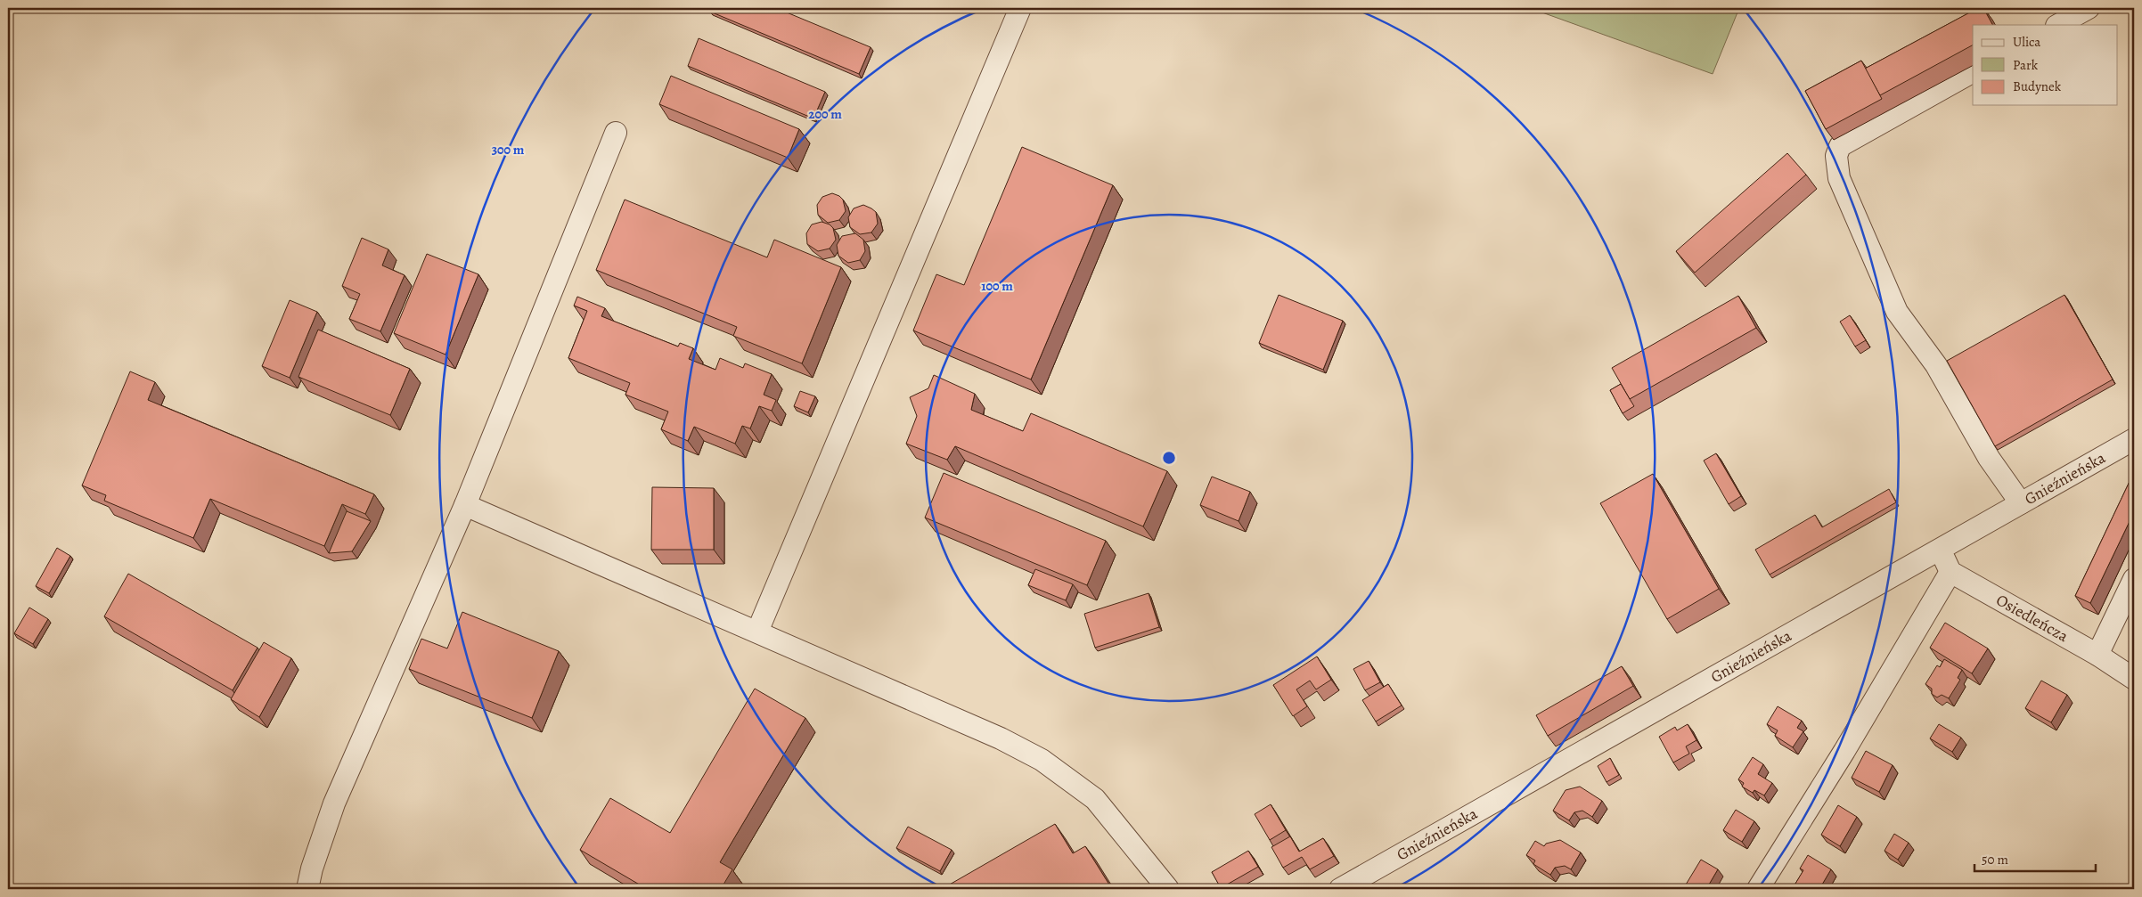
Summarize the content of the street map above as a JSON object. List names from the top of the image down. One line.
{"streets":{"street":["Gnieźnieńska","Osiedleńcza"]},"legend":["Ulica","Park","Budynek"],"scale_bar":"50 m","rings":["200 m","300 m","100 m"]}
